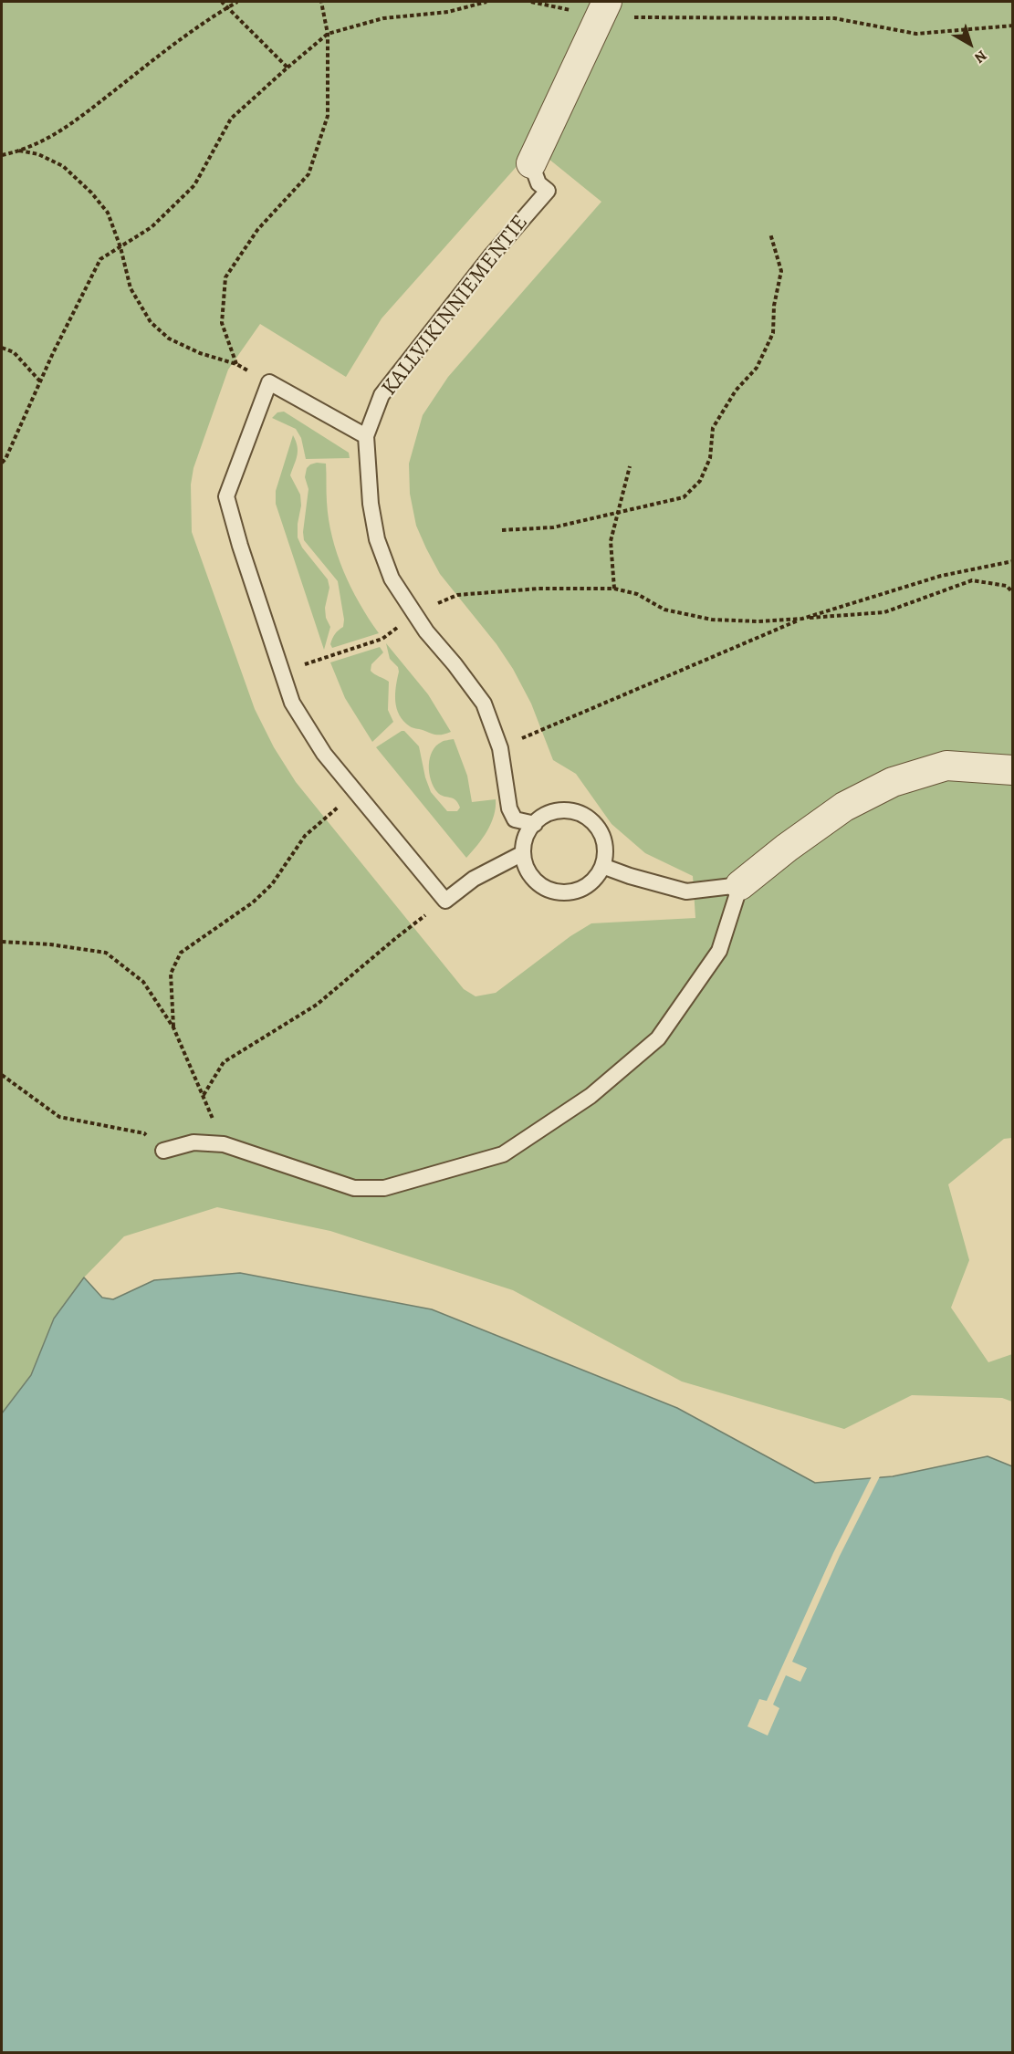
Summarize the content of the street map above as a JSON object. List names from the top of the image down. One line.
{"streets":{"lane":["KALLVIKINNIEMENTIE"]},"north":"bottom right"}
